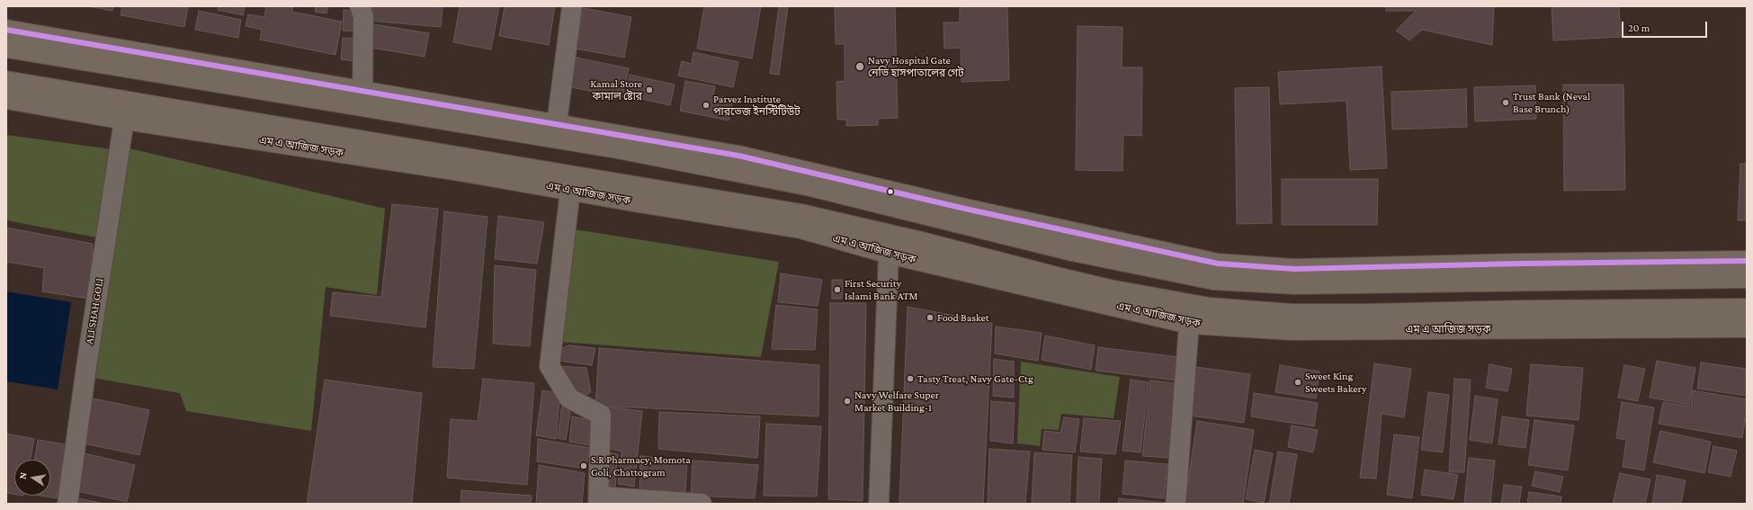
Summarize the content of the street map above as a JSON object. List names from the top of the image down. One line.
{"streets":{"main road":["এম এ আজিজ সড়ক"],"street":["ALI SHAH GOLI"]},"crossings":[["এম এ আজিজ সড়ক","ALI SHAH GOLI"]],"places":["Navy Hospital Gate নেভি হাসপাতালের গেট","Kamal Store কামাল ষ্টোর","Trust Bank (Neval Base Brunch)","Parvez Institute পারভেজ ইনস্টিটিউট","First Security Islami Bank ATM","Food Basket","Tasty Treat, Navy Gate-Ctg","Sweet King Sweets Bakery","Navy Welfare Super Market Building-1","S.R Pharmacy, Momota Goli, Chattogram"],"scale_bar":"20 m","north":"left"}
